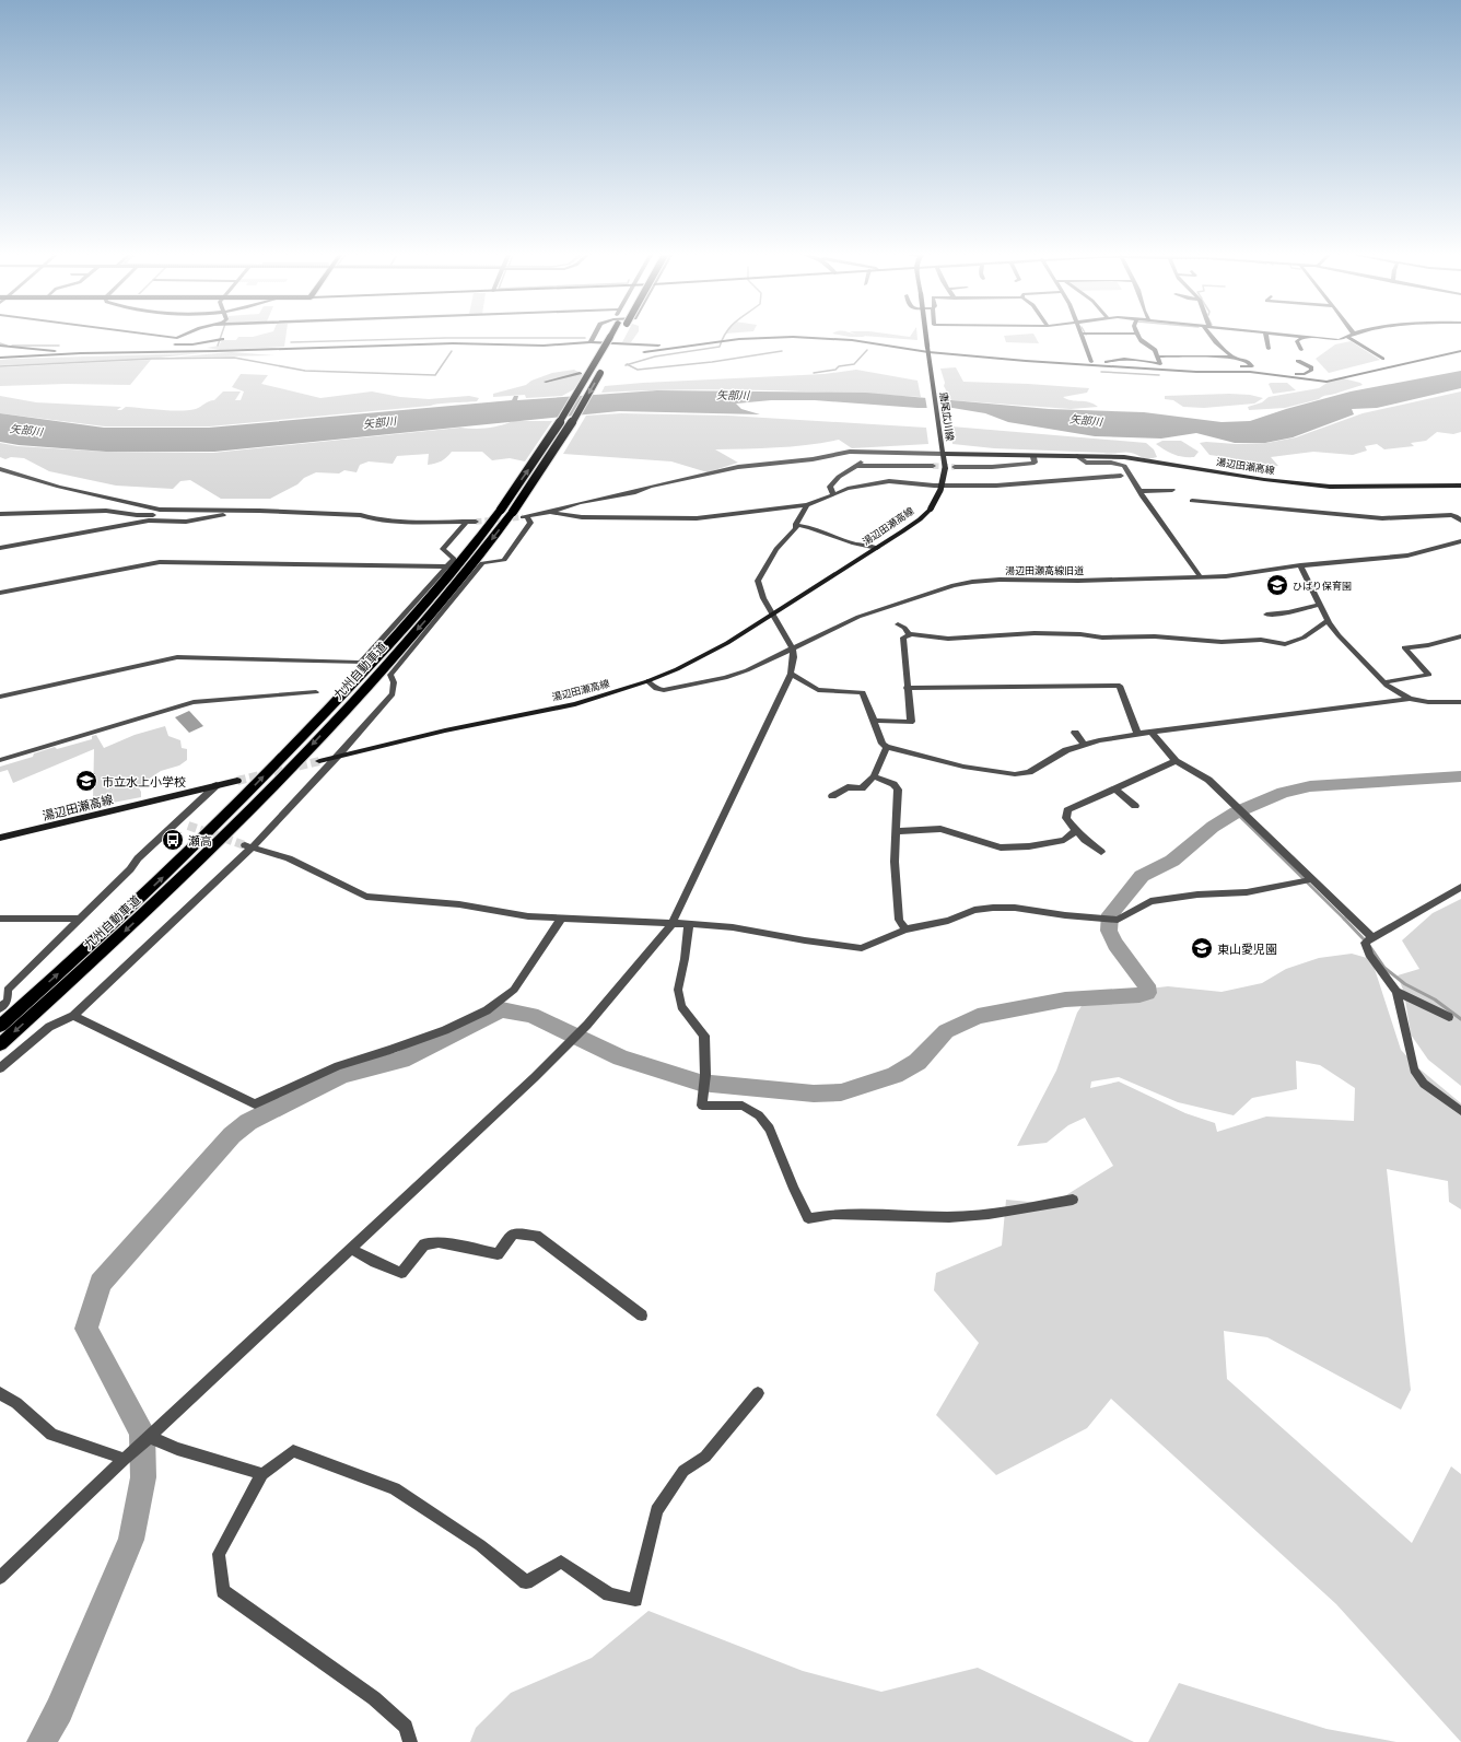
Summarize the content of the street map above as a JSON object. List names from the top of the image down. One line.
{"streets":{"highway":["九州自動車道"],"main road":["唐尾広川線","湯辺田瀬高線"],"street":["湯辺田瀬高線旧道"]},"crossings":[["唐尾広川線","湯辺田瀬高線"],["湯辺田瀬高線","湯辺田瀬高線旧道"]],"water":["矢部川"],"places":{"school or university":["ひばり保育園","市立水上小学校","東山愛児園"],"bus stop":["瀬高"]}}
